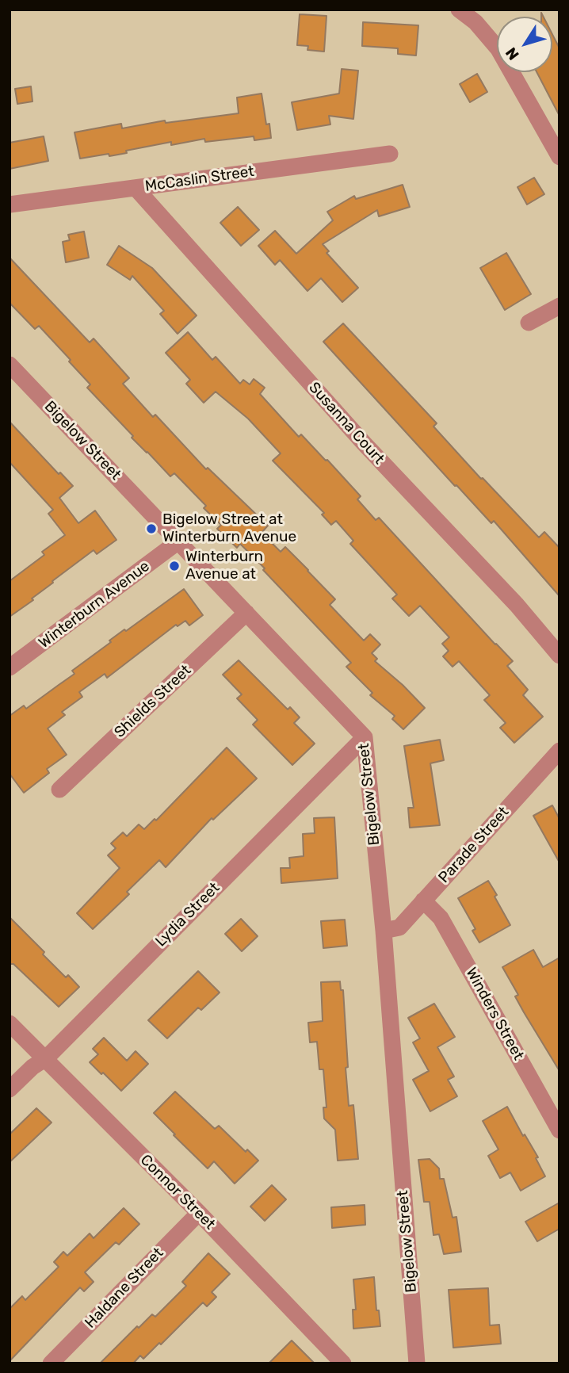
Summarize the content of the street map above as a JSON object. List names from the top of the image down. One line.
{"streets":{"street":["McCaslin Street","Susanna Court","Bigelow Street","Winterburn Avenue","Shields Street","Parade Street","Lydia Street","Winders Street","Connor Street","Haldane Street"]},"crossings":[["McCaslin Street","Susanna Court"],["Bigelow Street","Winterburn Avenue"],["Bigelow Street","Shields Street"],["Bigelow Street","Parade Street"],["Bigelow Street","Lydia Street"],["Parade Street","Winders Street"],["Lydia Street","Connor Street"],["Connor Street","Haldane Street"]],"places":["Bigelow Street at Winterburn Avenue","Winterburn Avenue at"],"north":"bottom left"}
